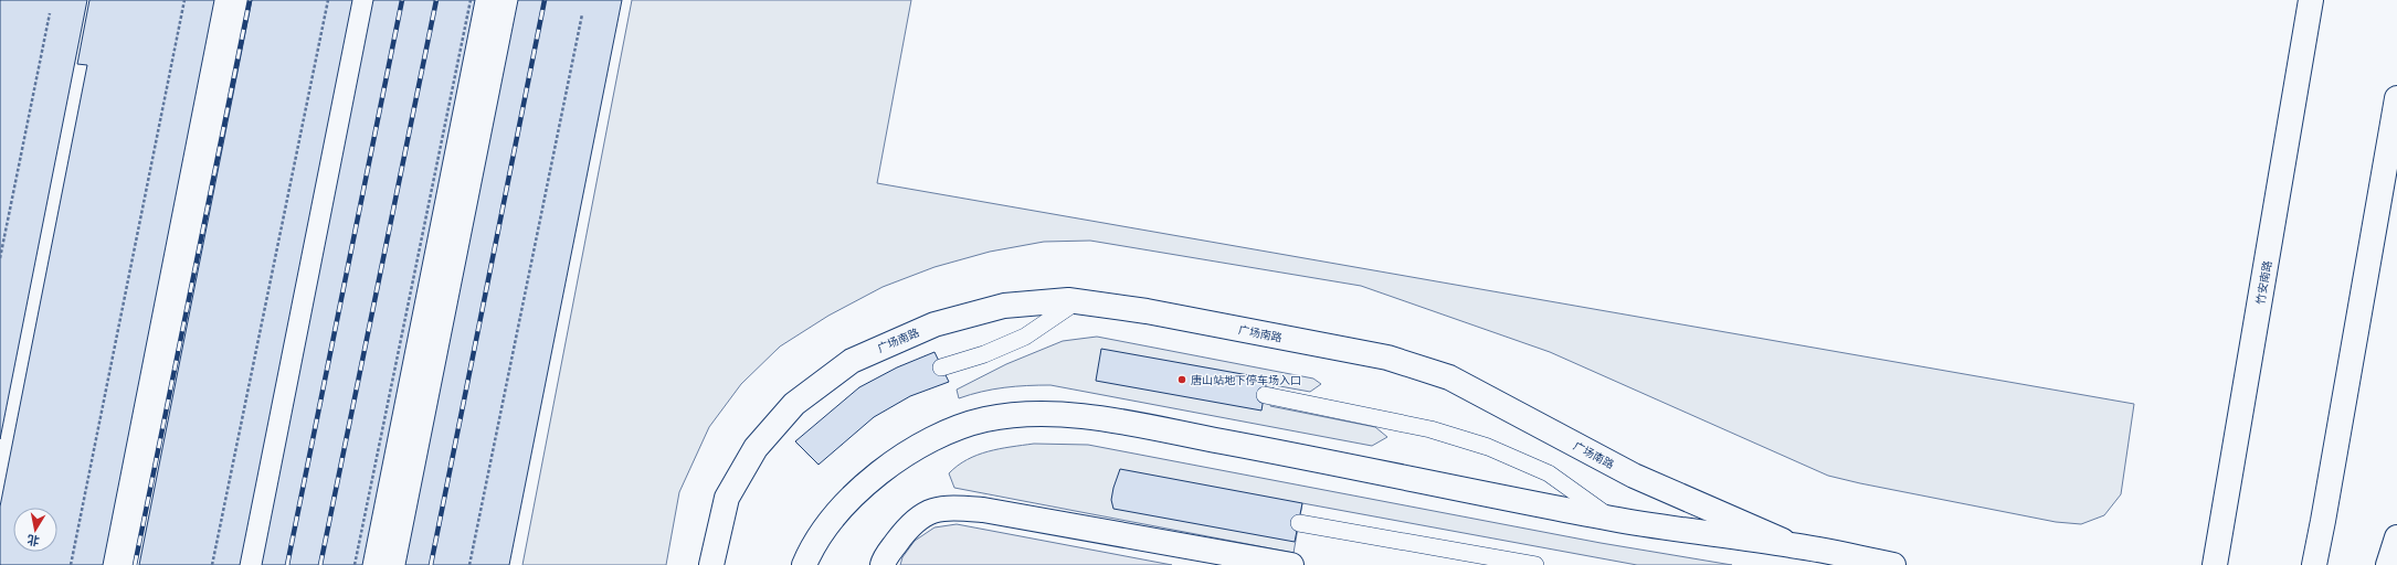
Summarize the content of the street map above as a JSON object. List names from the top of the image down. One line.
{"streets":{"main road":["竹安南路","广场南路"]},"places":["唐山站地下停车场入口"],"north":"bottom"}
